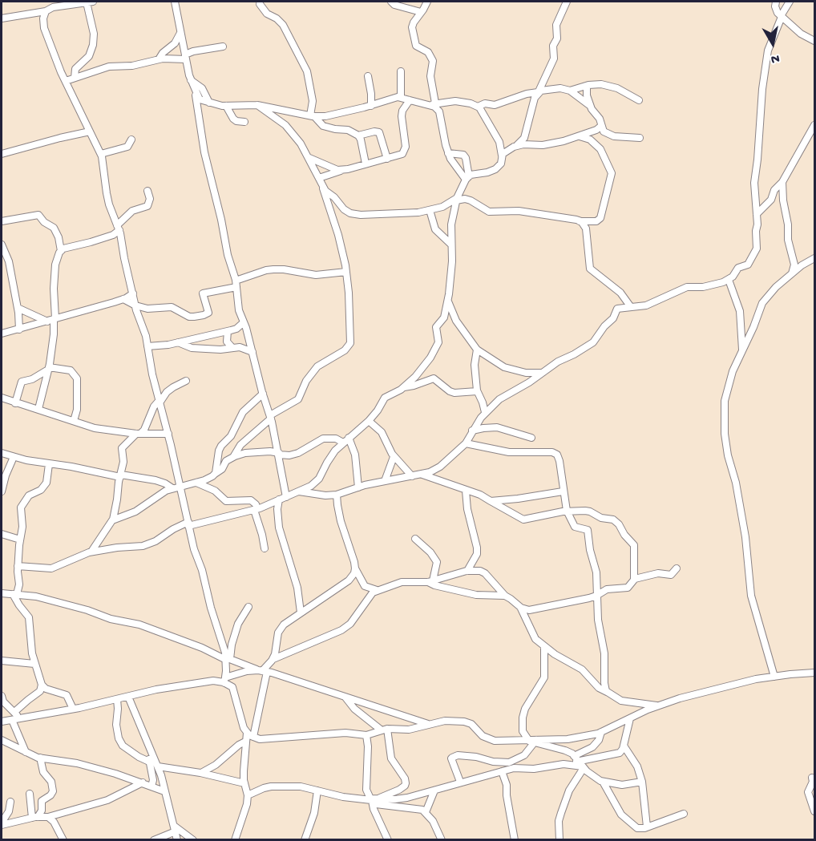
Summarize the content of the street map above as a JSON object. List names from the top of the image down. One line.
{"north":"bottom"}
